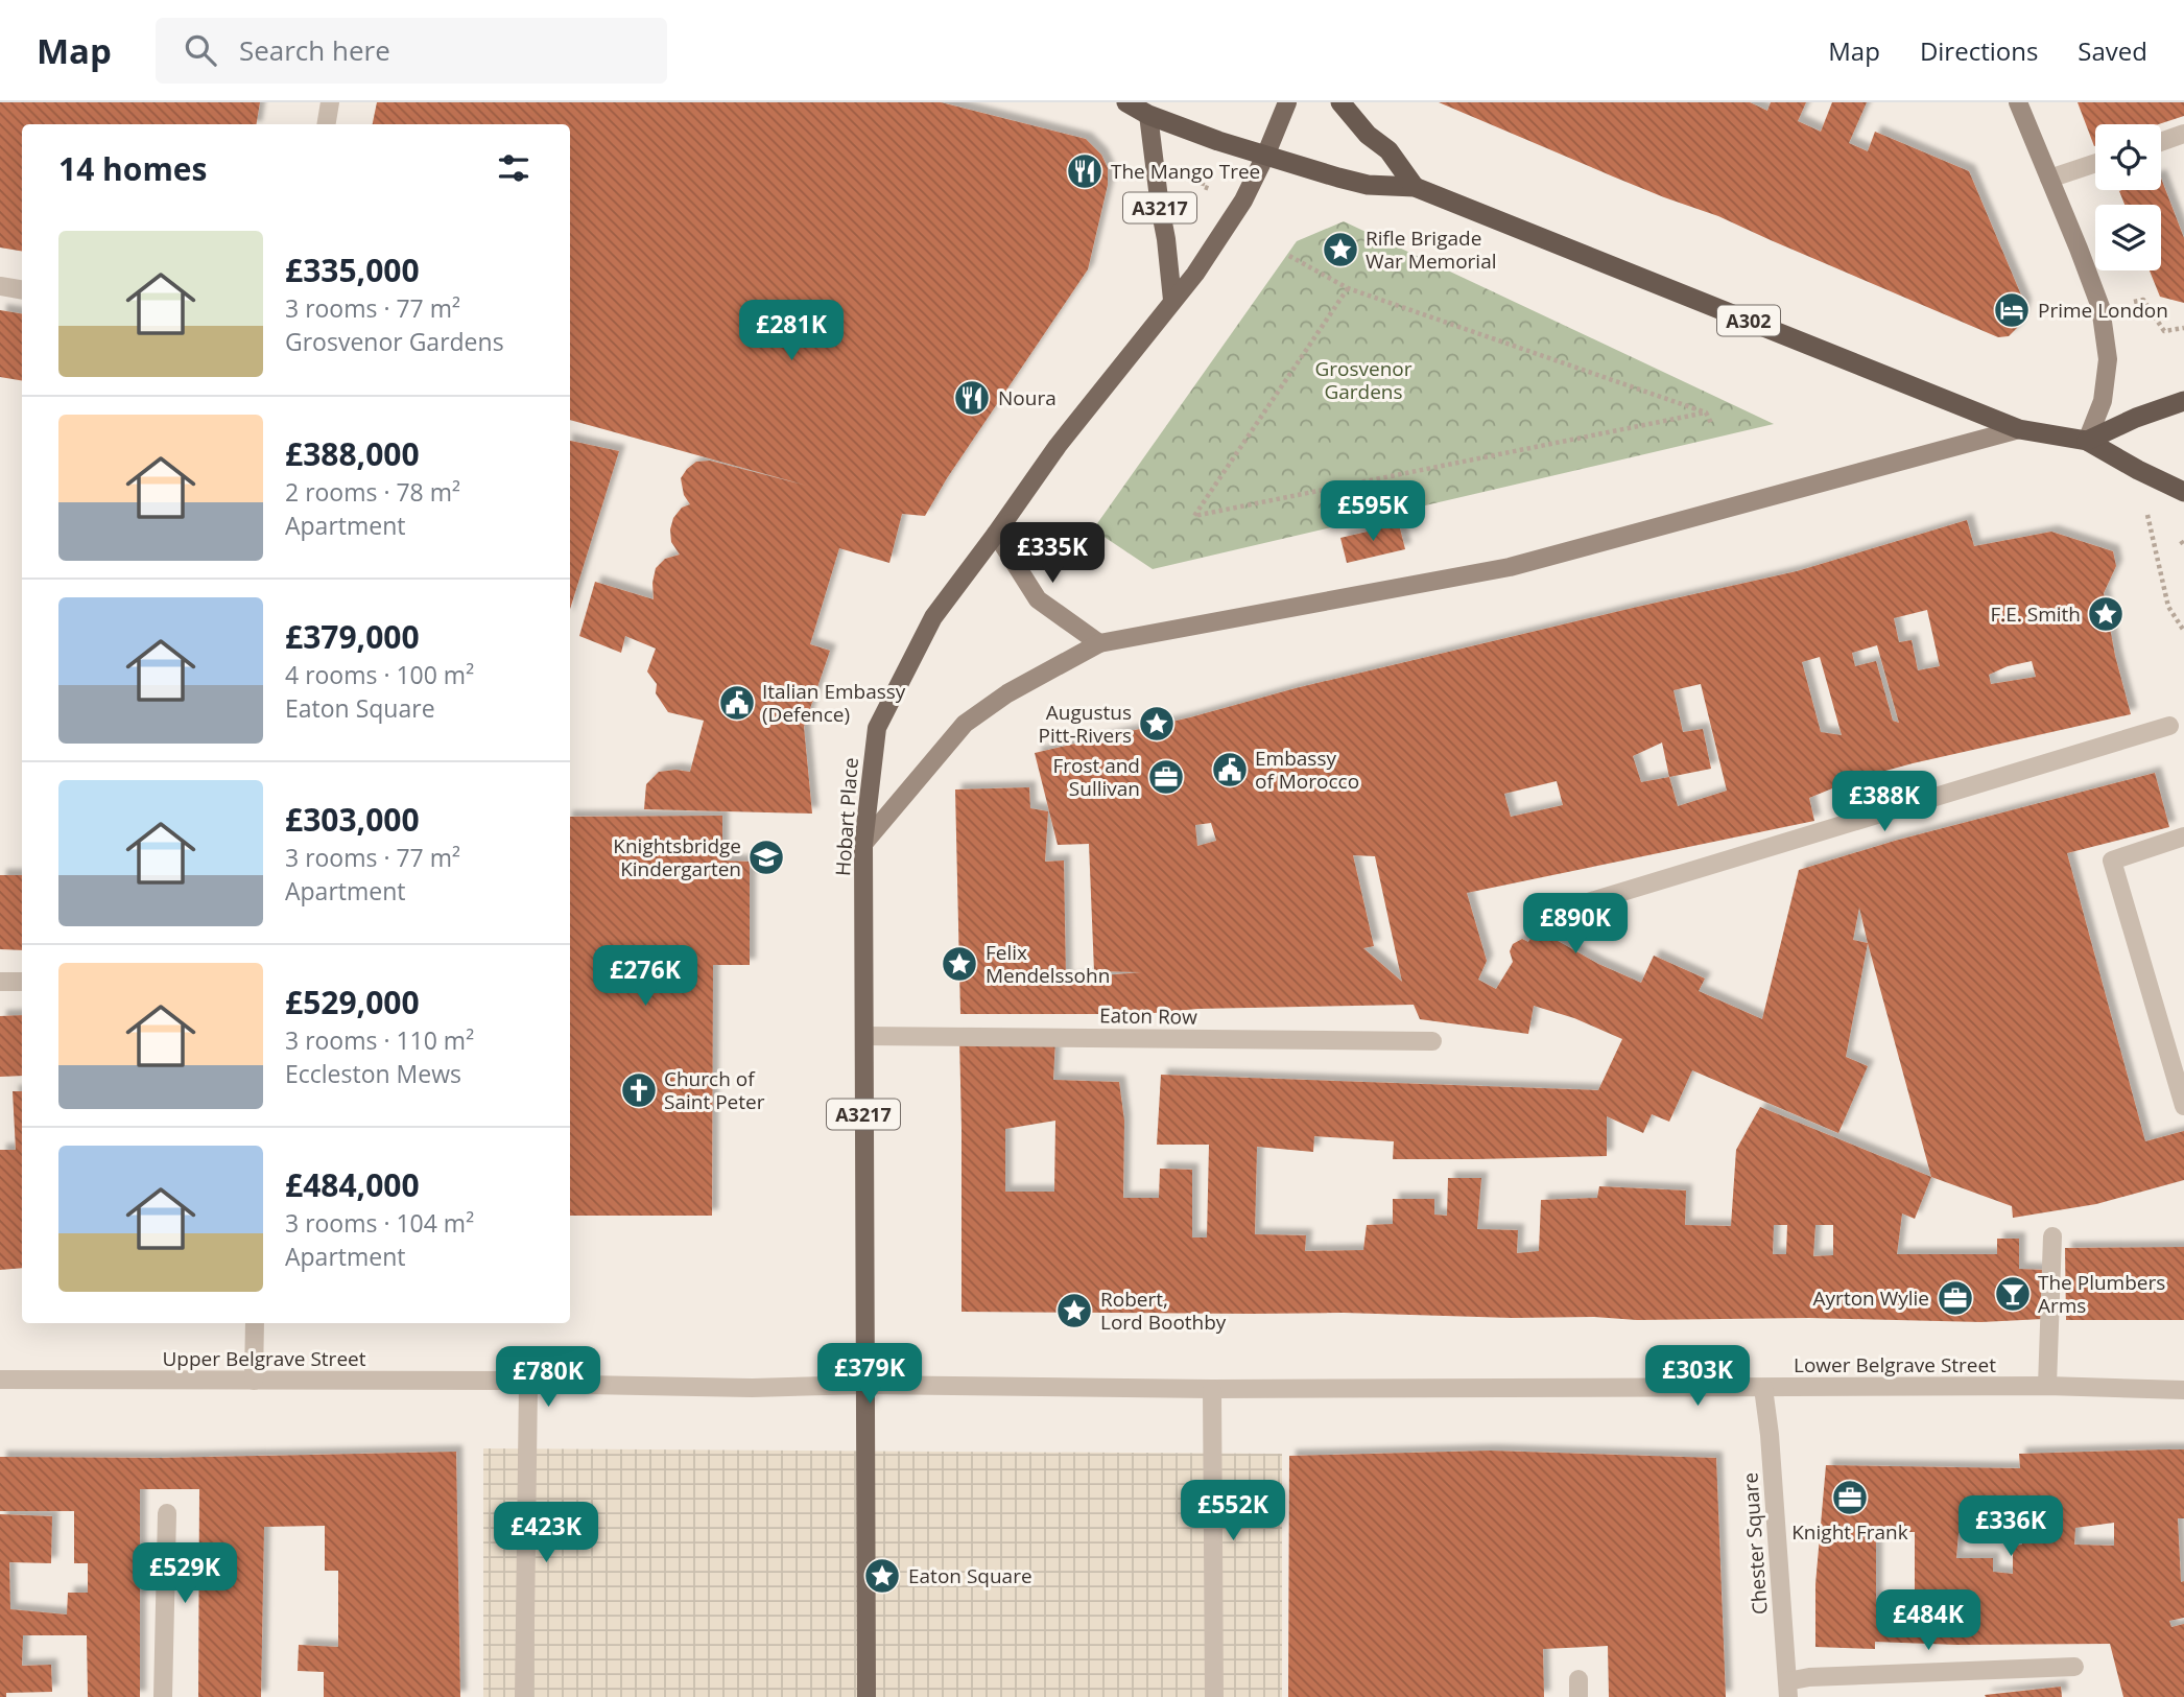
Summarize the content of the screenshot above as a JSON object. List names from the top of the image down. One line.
{"streets":{"highway":["A302"],"main road":["A3217","Hobart Place"],"street":["Eaton Row","Upper Belgrave Street","Lower Belgrave Street","Chester Square"]},"crossings":[["A3217","A302"],["A3217","Hobart Place"],["A302","Hobart Place"],["Hobart Place","Eaton Row"],["Lower Belgrave Street","Chester Square"]],"parks":["Grosvenor Gardens"],"places":{"restaurant":["The Mango Tree","Noura"],"place":["Rifle Brigade War Memorial","F.E. Smith","Augustus Pitt-Rivers","Felix Mendelssohn","Robert, Lord Boothby","Eaton Square"],"hotel":["Prime London"],"public building":["Italian Embassy (Defence)","Embassy of Morocco"],"office":["Frost and Sullivan","Ayrton Wylie","Knight Frank"],"school or university":["Knightsbridge Kindergarten"],"church":["Church of Saint Peter"],"bar":["The Plumbers Arms"]},"page":{"header":"Map","search":"Search here","nav":["Map","Directions","Saved"],"heading":"14 homes","list":[{"name":"£335,000","note":"3 rooms · 77 m² · Grosvenor Gardens"},{"name":"£388,000","note":"2 rooms · 78 m² · Apartment"},{"name":"£379,000","note":"4 rooms · 100 m² · Eaton Square"},{"name":"£303,000","note":"3 rooms · 77 m² · Apartment"},{"name":"£529,000","note":"3 rooms · 110 m² · Eccleston Mews"},{"name":"£484,000","note":"3 rooms · 104 m² · Apartment"}],"price":["£281K","£595K","£335K","£388K","£890K","£276K","£379K","£303K","£780K","£552K","£336K","£423K","£529K","£484K"]}}
